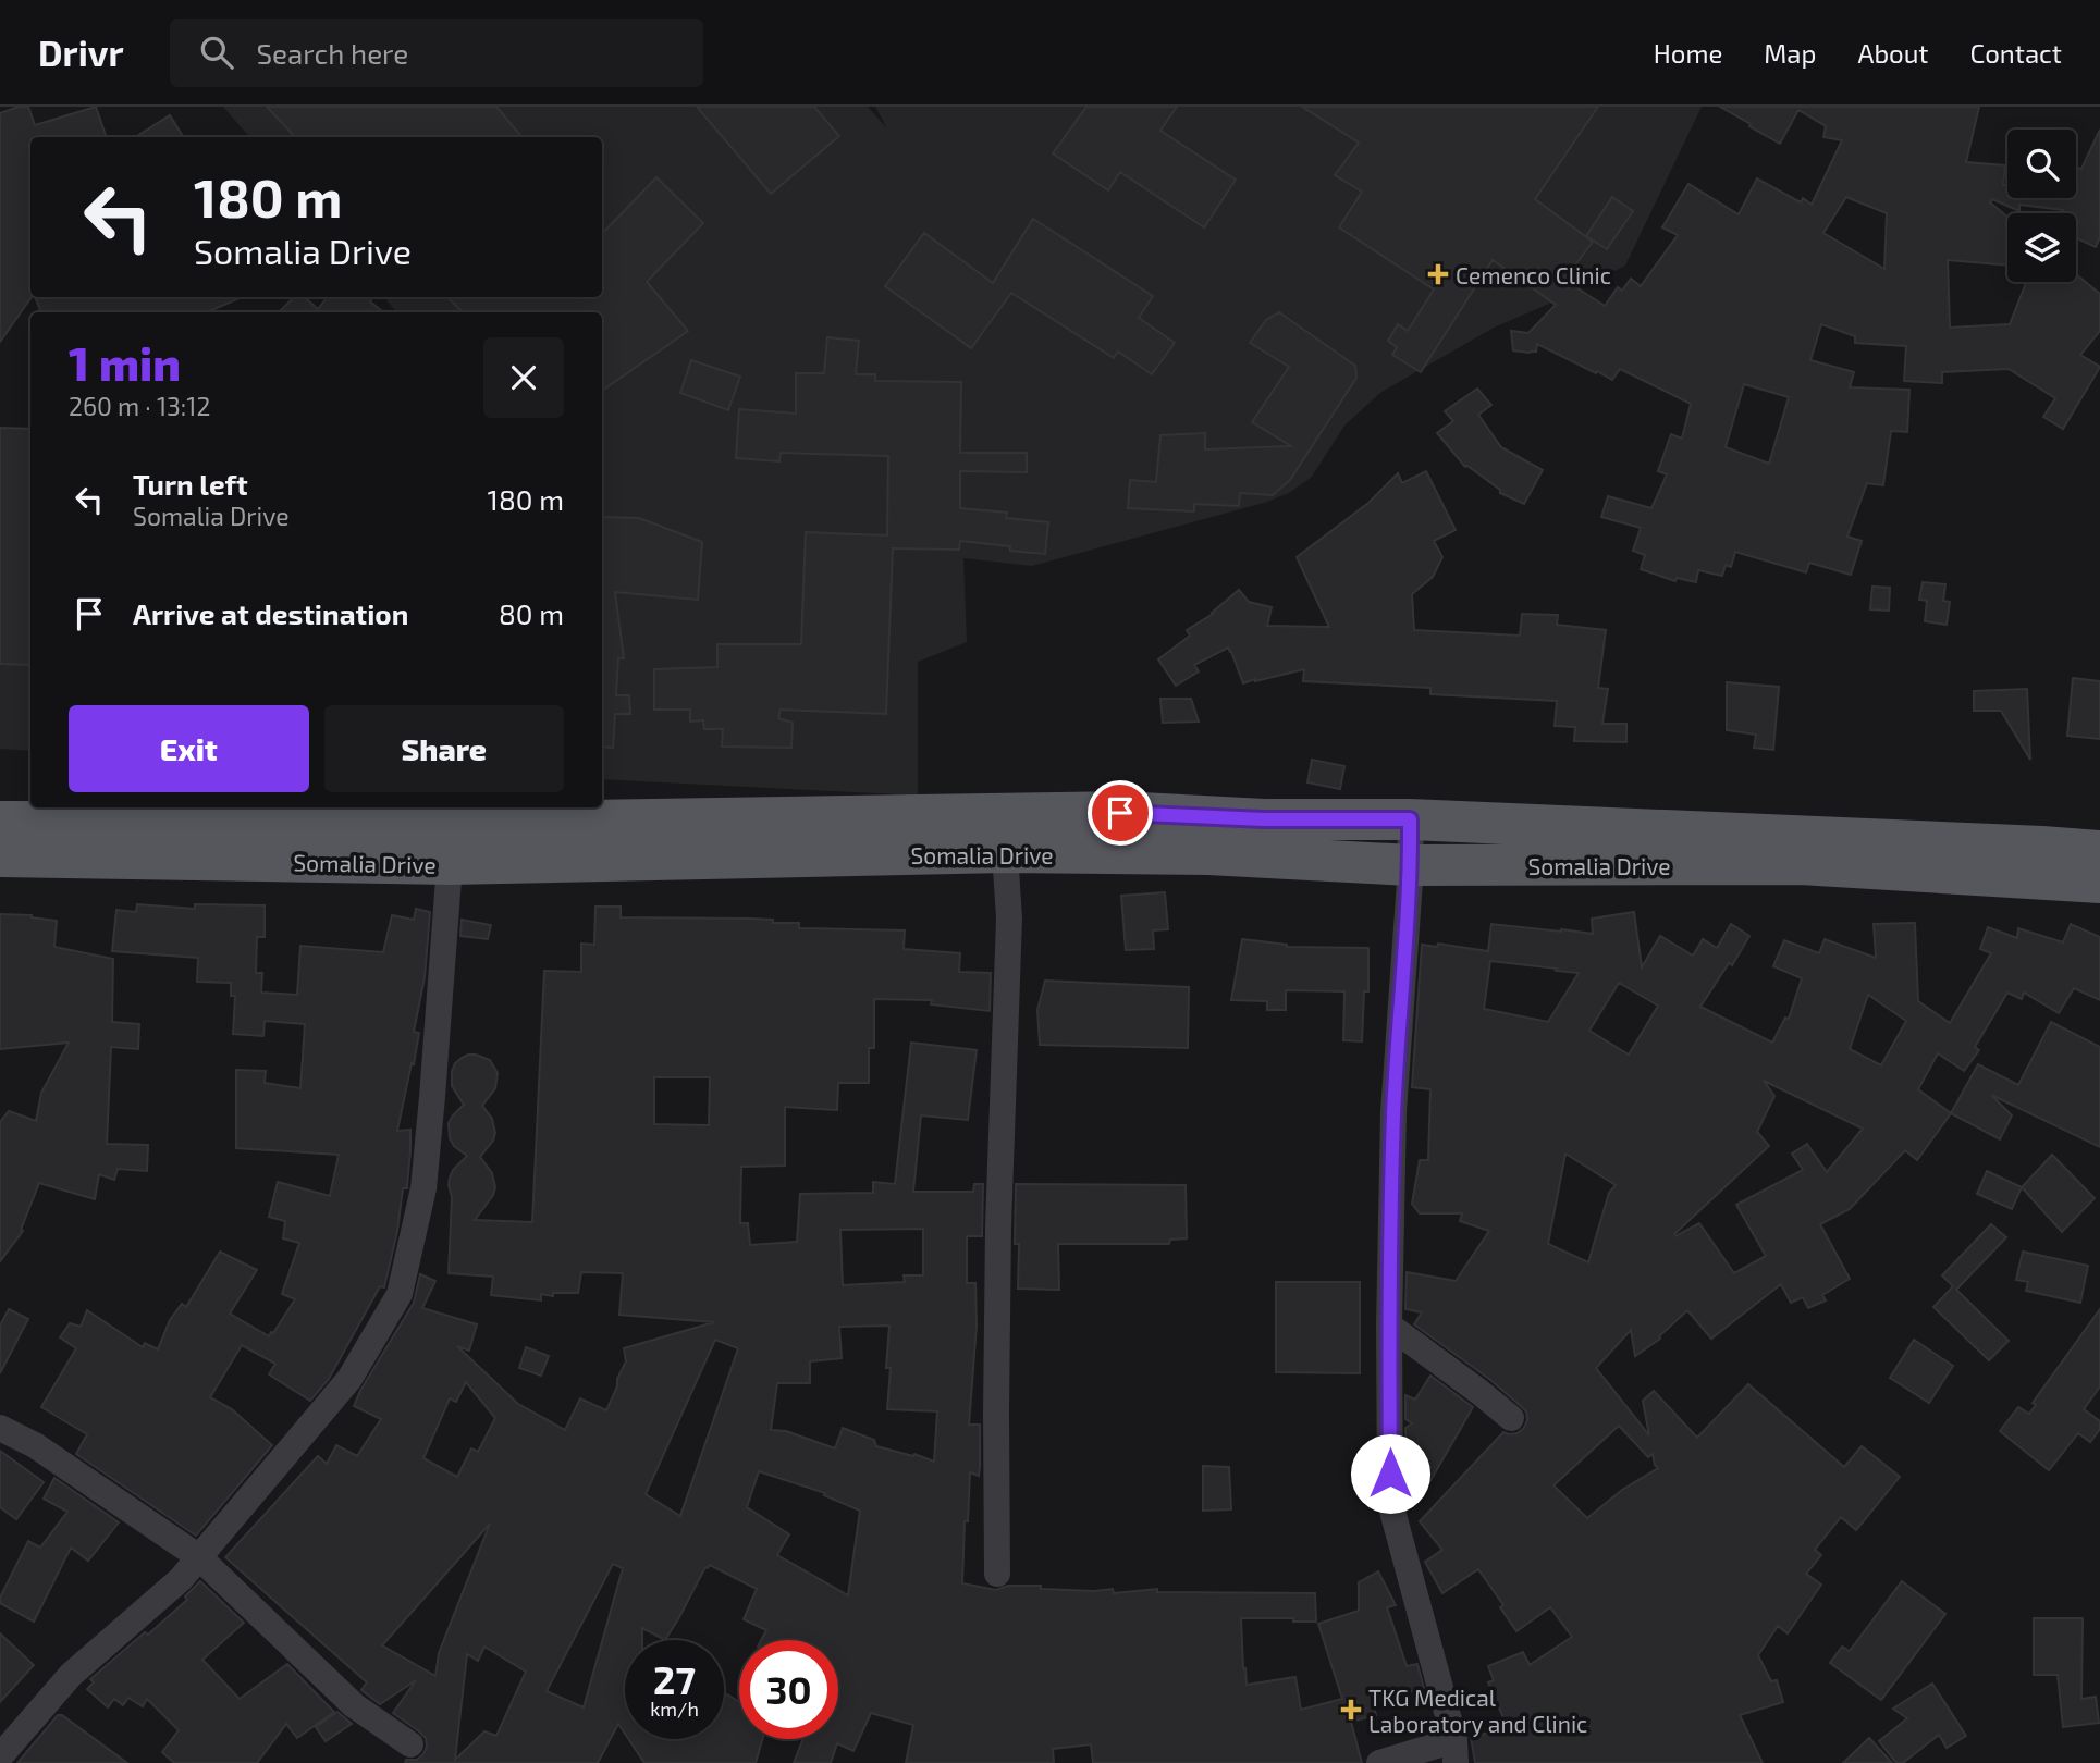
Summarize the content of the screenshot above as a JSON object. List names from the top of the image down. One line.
{"streets":{"main road":["Somalia Drive"]},"places":{"health":["Cemenco Clinic","TKG Medical Laboratory and Clinic"]},"page":{"header":"Drivr","search":"Search here","nav":["Home","Map","About","Contact"],"turn":["180 m","Somalia Drive"],"heading":["1 min","260 m · 13:12"],"list":[{"name":"Turn left","note":"Somalia Drive","value":"180 m"},{"name":"Arrive at destination","value":"80 m"}],"buttons":["Exit","Share"],"speed":"27 km/h","limit":"30"}}
